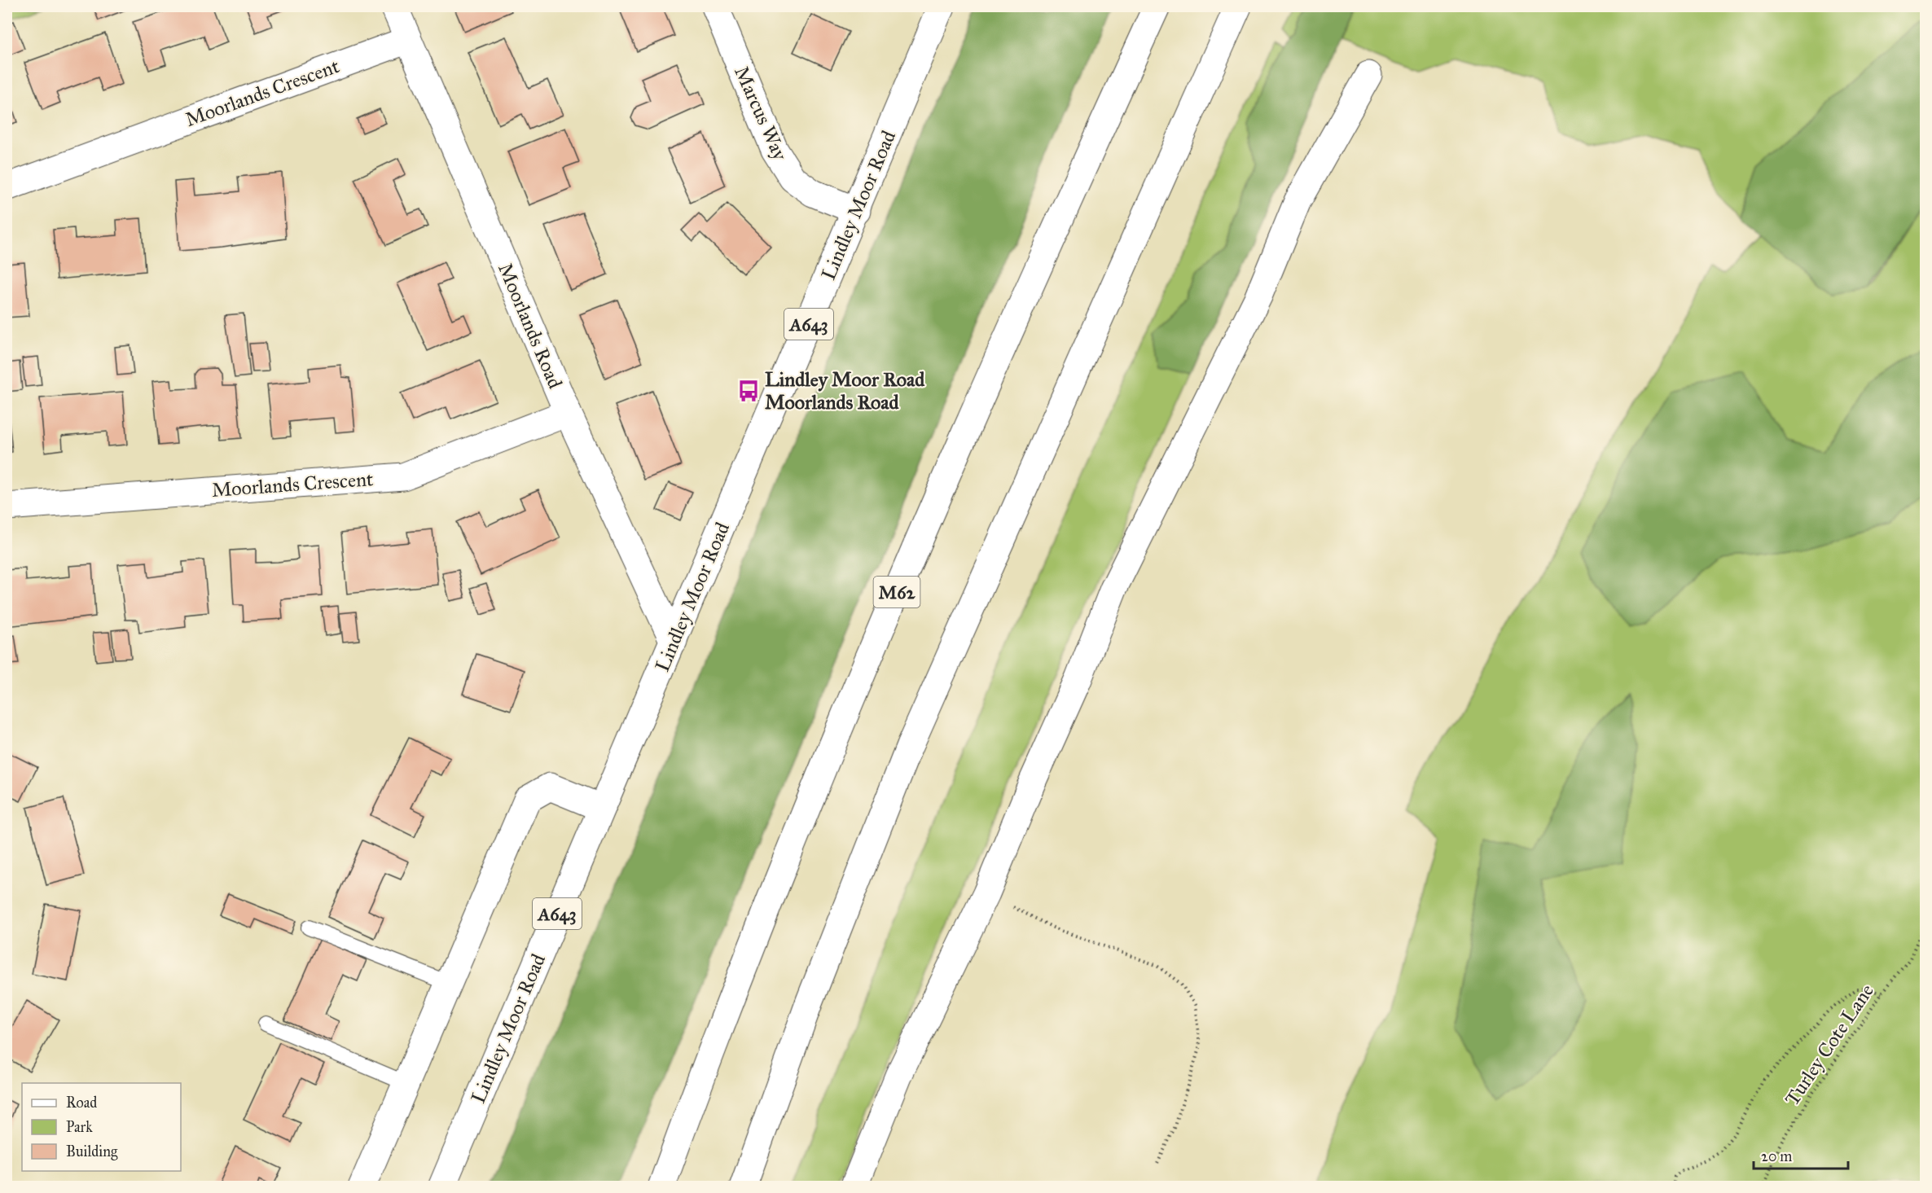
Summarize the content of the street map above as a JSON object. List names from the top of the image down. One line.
{"streets":{"main road":["Moorlands Crescent","Marcus Way","Lindley Moor Road","A643","Moorlands Road","M62"],"path":["Turley Cote Lane"]},"crossings":[["Moorlands Crescent","Moorlands Road"],["Marcus Way","Lindley Moor Road"],["Lindley Moor Road","Moorlands Road"]],"places":{"bus stop":["Lindley Moor Road Moorlands Road"]},"legend":["Road","Park","Building"],"scale_bar":"20 m"}
